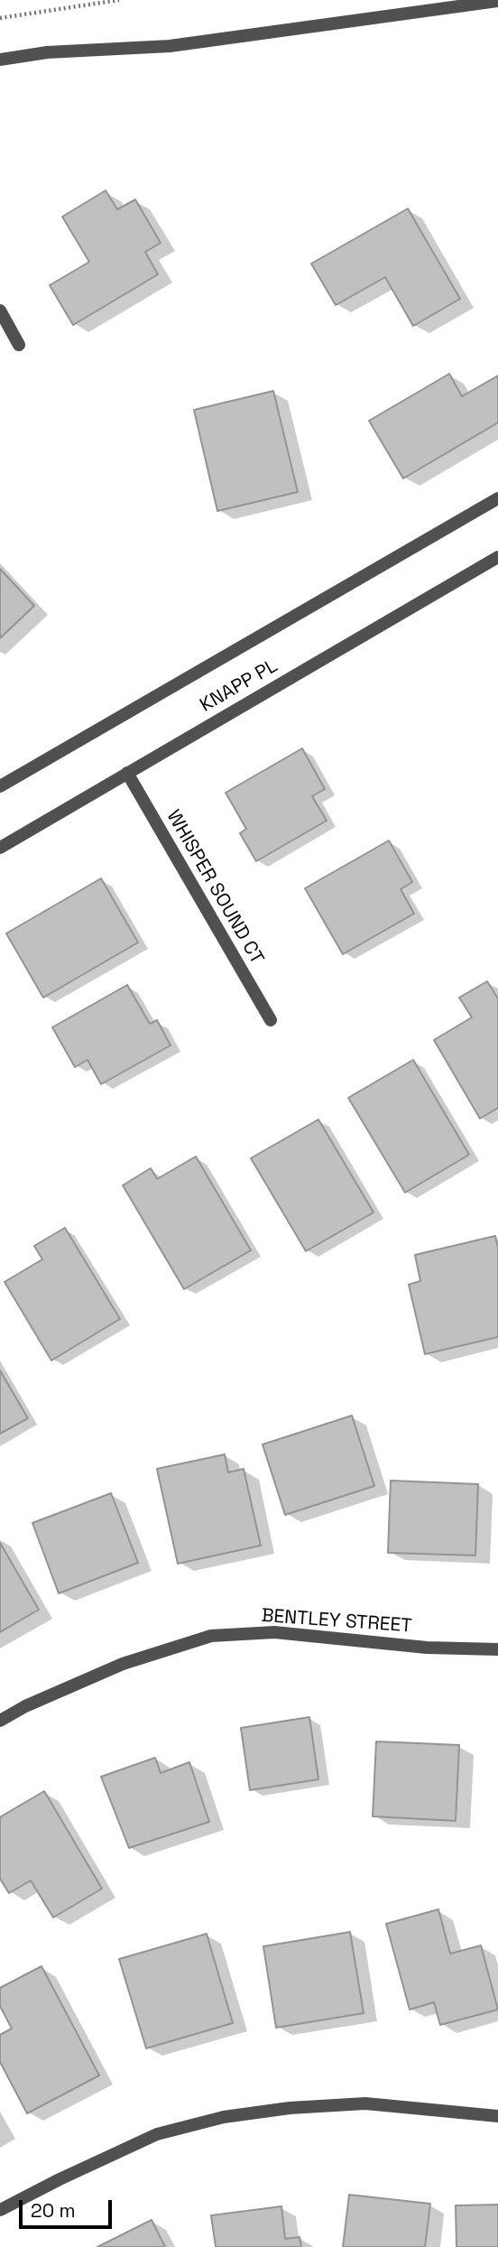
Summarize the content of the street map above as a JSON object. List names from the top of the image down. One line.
{"streets":{"street":["KNAPP PL","WHISPER SOUND CT","BENTLEY STREET"]},"crossings":[["KNAPP PL","WHISPER SOUND CT"]],"scale_bar":"20 m"}
